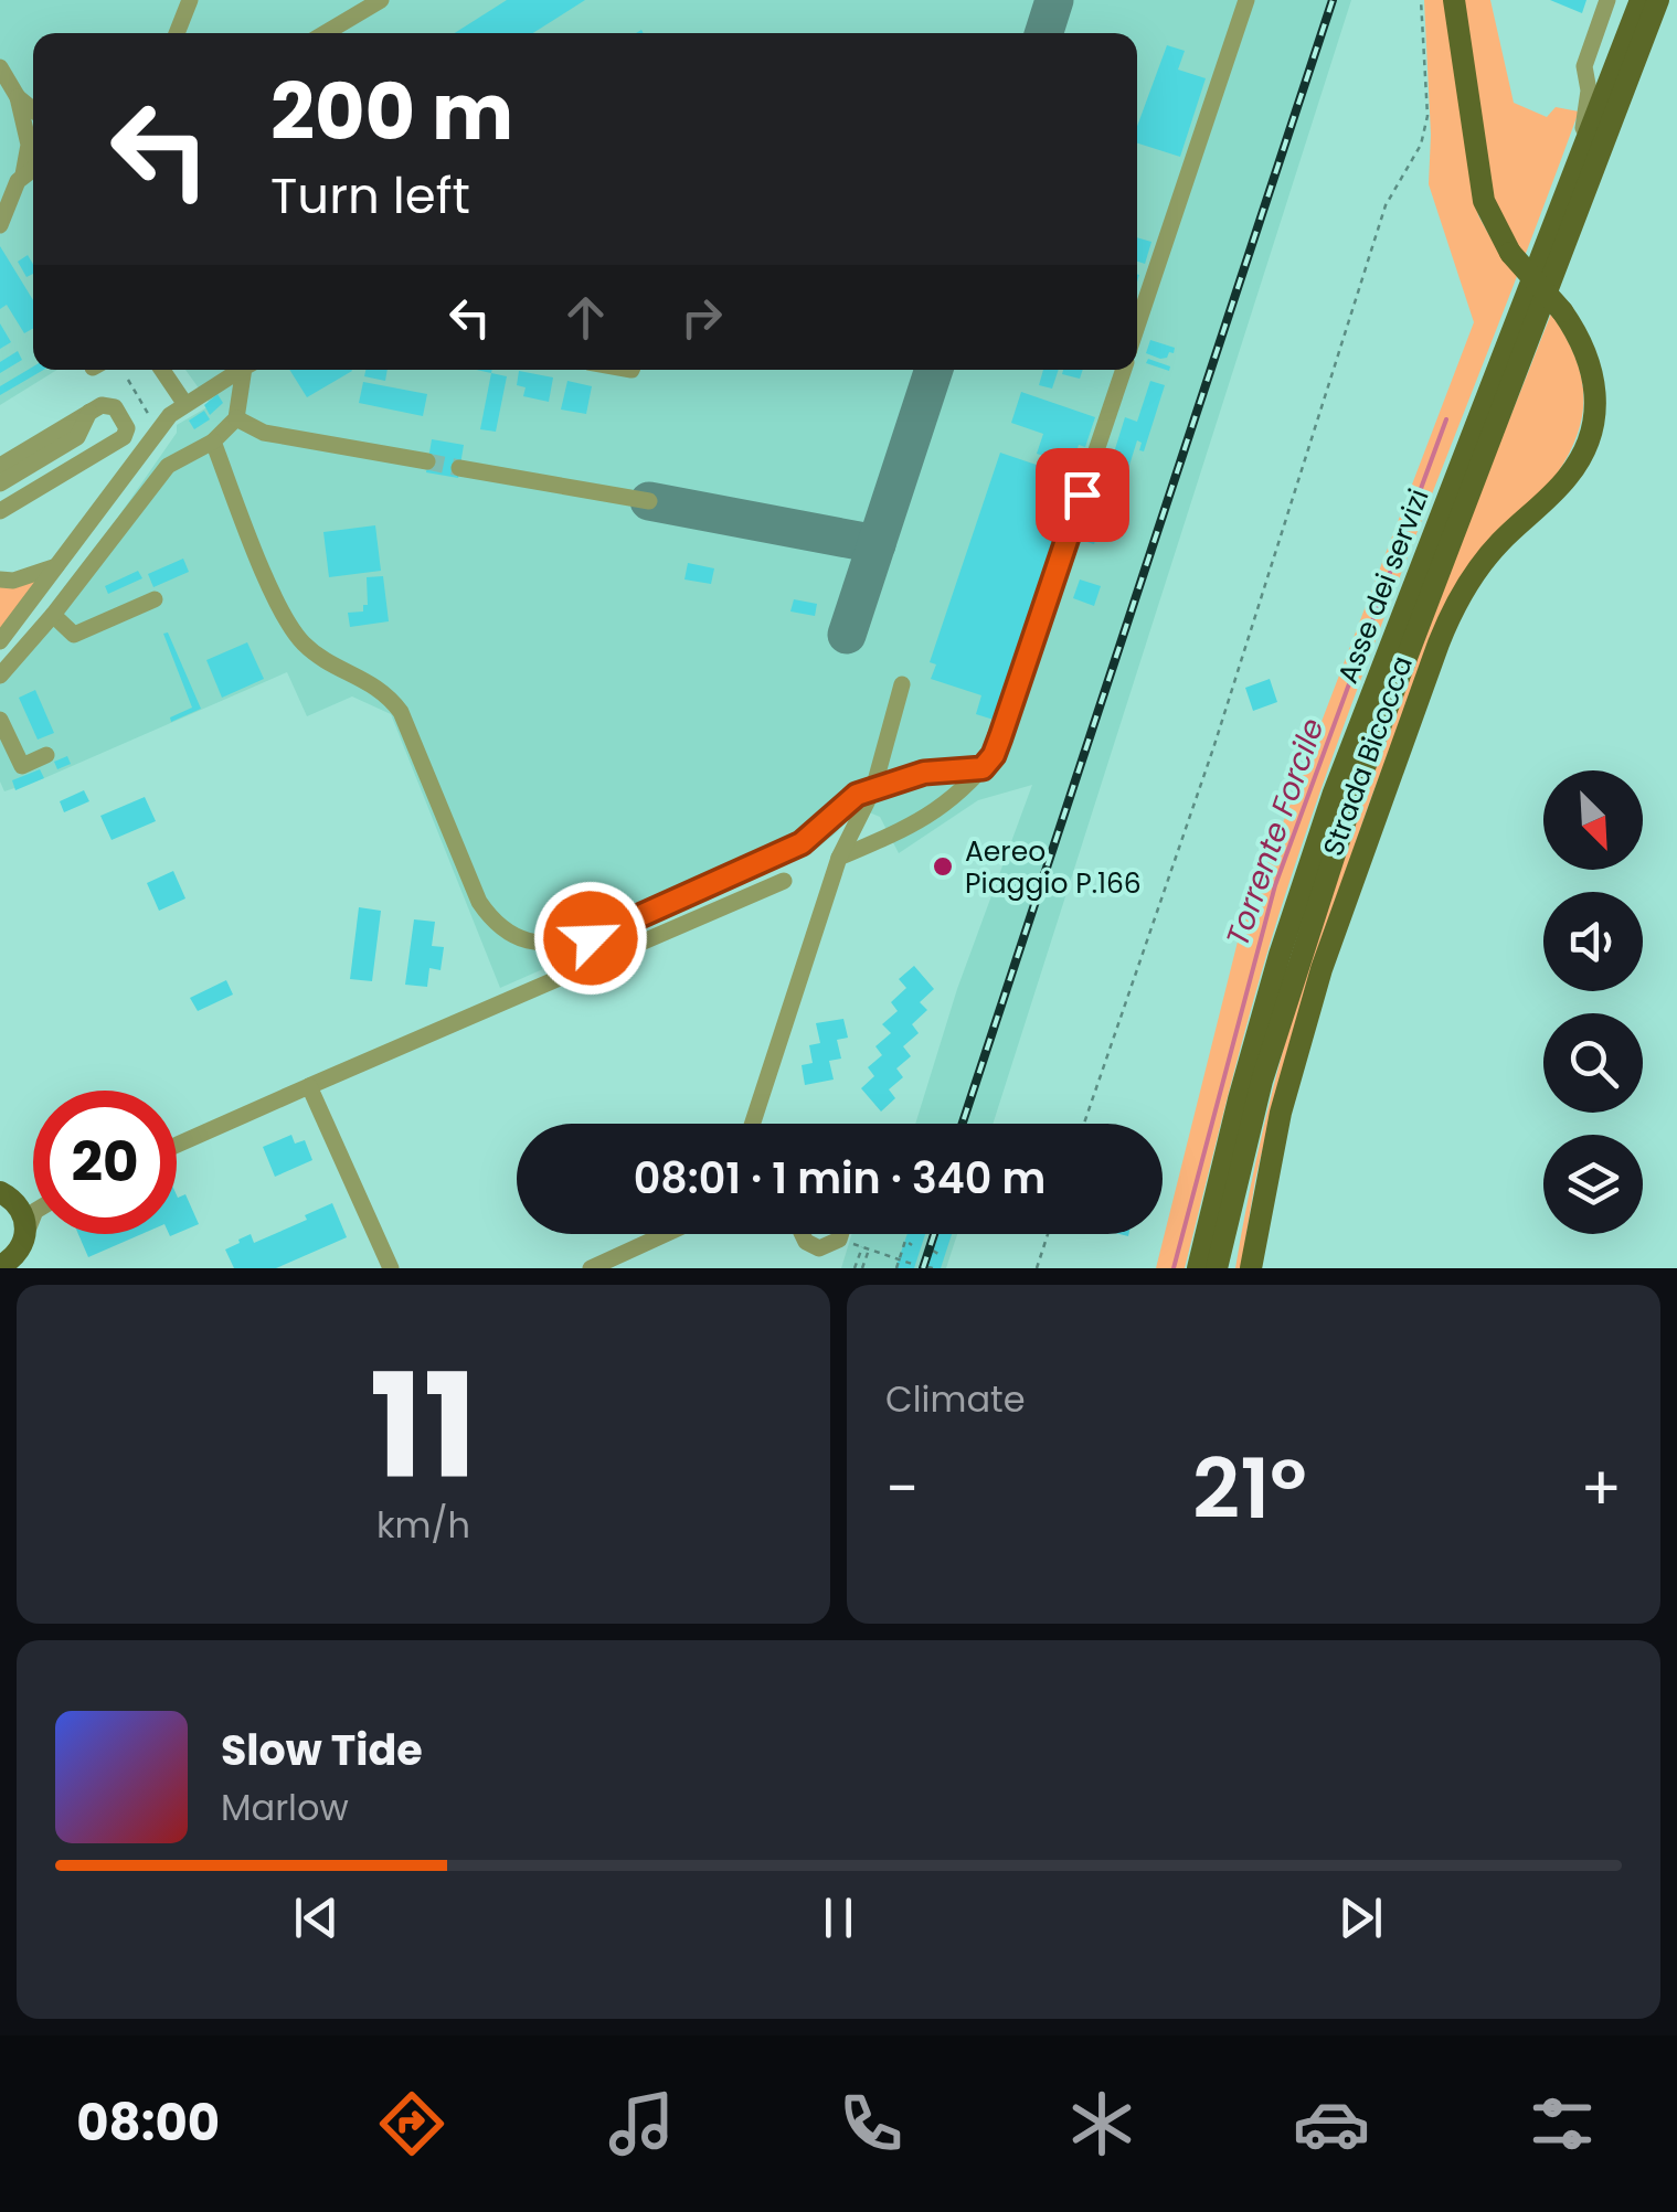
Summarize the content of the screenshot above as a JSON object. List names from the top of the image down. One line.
{"streets":{"main road":["Asse dei servizi","Strada Bicocca"]},"water":["Torrente Forcile"],"places":["Aereo Piaggio P.166"],"north":"bottom right","page":{"turn":["200 m","Turn left"],"limit":"20","trip":"08:01 · 1 min · 340 m","tile":[["11","km/h"],"Climate"],"heat":["−","21°","+"],"song":["Slow Tide","Marlow"],"tabs":"08:00"}}
